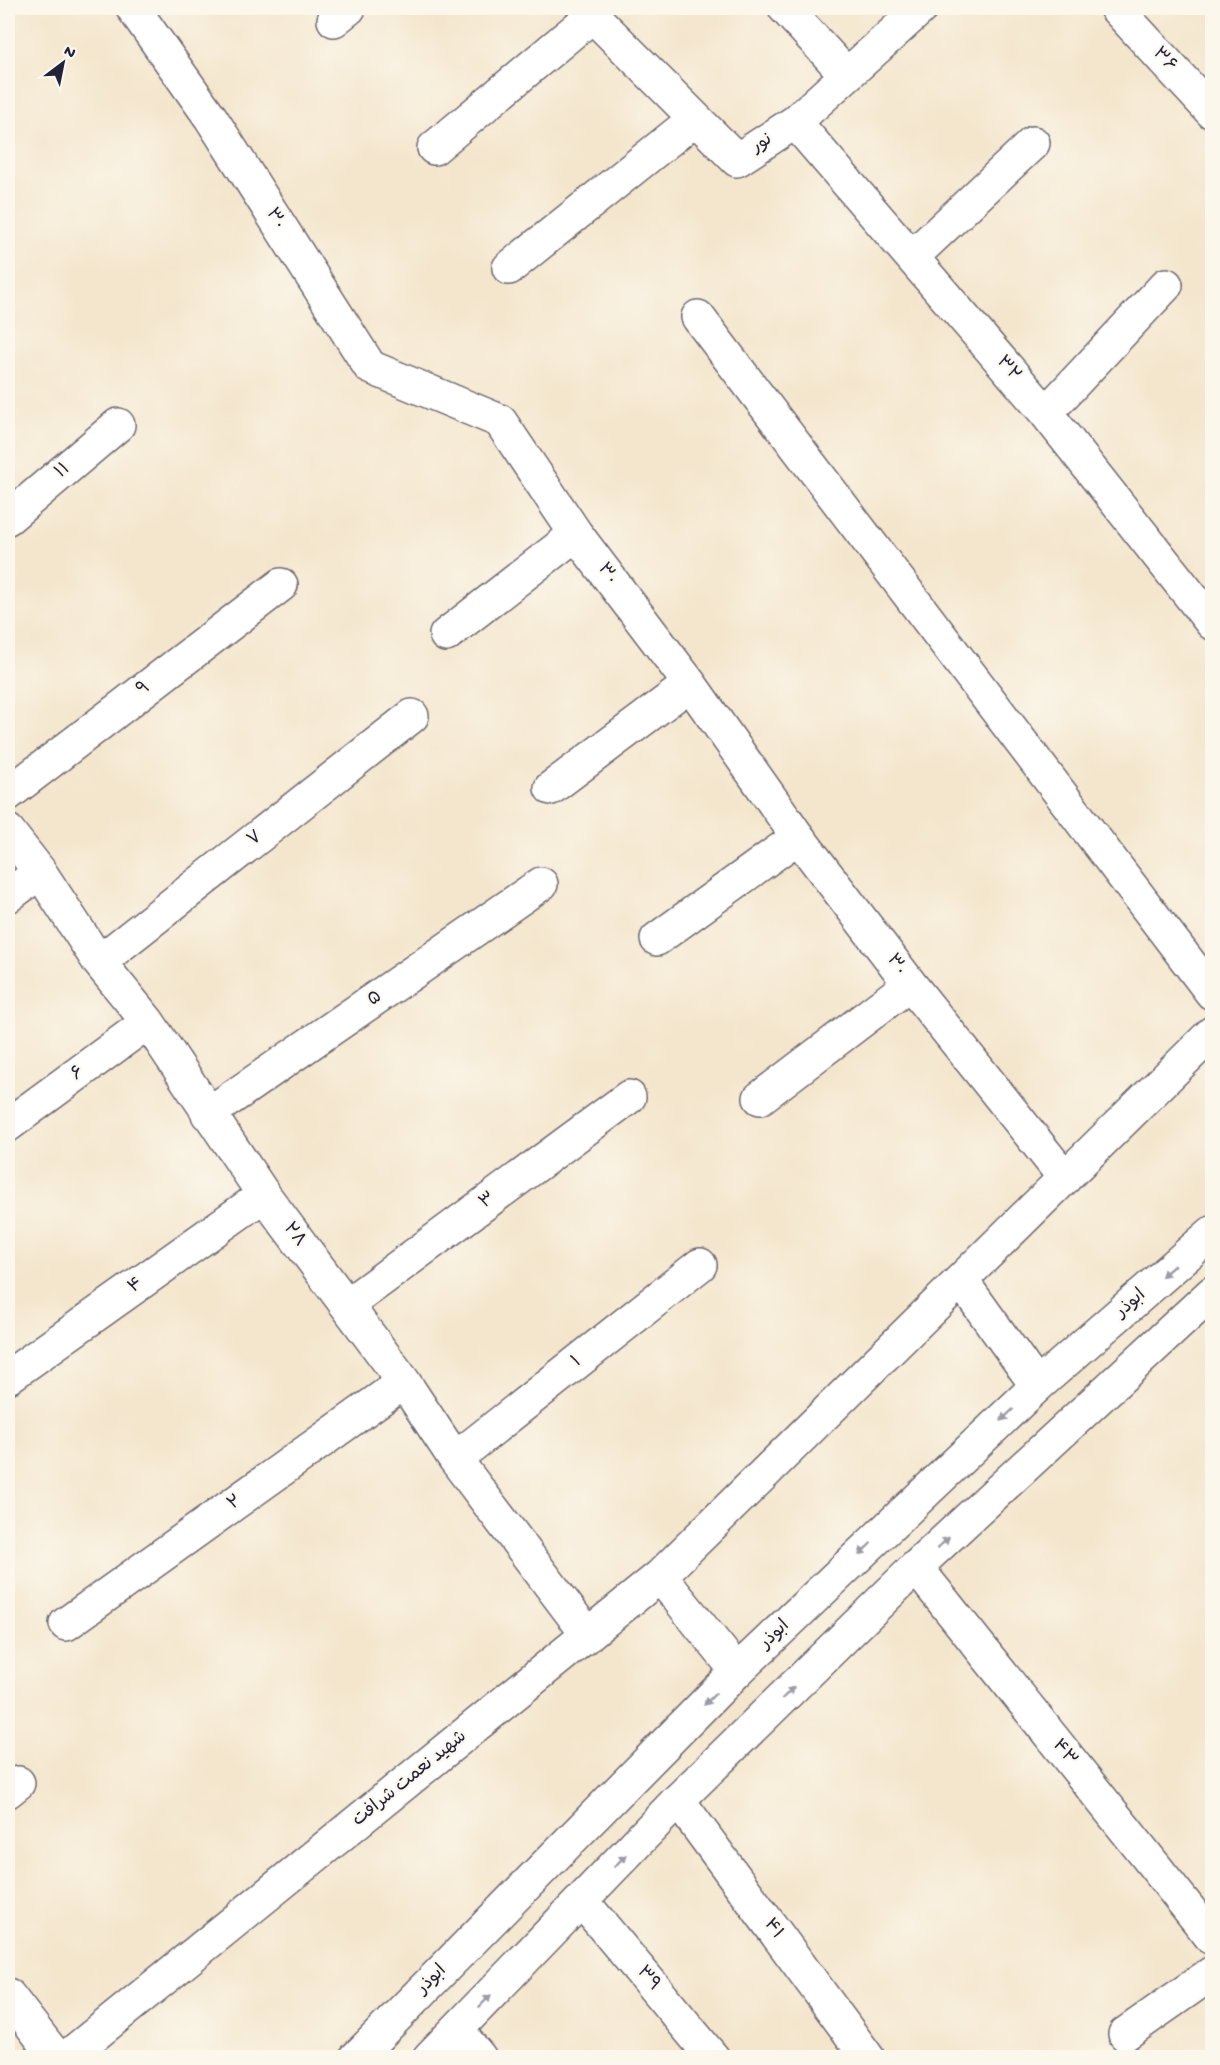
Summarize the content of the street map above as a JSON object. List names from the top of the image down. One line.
{"streets":{"street":["۳۶","نور","۳۰","۳۲","۱۱","۹","۷","۵","۶","۳","۲۸","۴","ابوذر","۱","۲","۴۳","شهید نعمت شرافت","۴۱","۳۹"]},"crossings":[["نور","۳۲"],["۳۰","شهید نعمت شرافت"],["۷","۲۸"],["۵","۲۸"],["۶","۲۸"],["۳","۲۸"],["۲۸","۴"],["۲۸","۱"],["۲۸","۲"],["۲۸","شهید نعمت شرافت"]],"north":"top right"}
